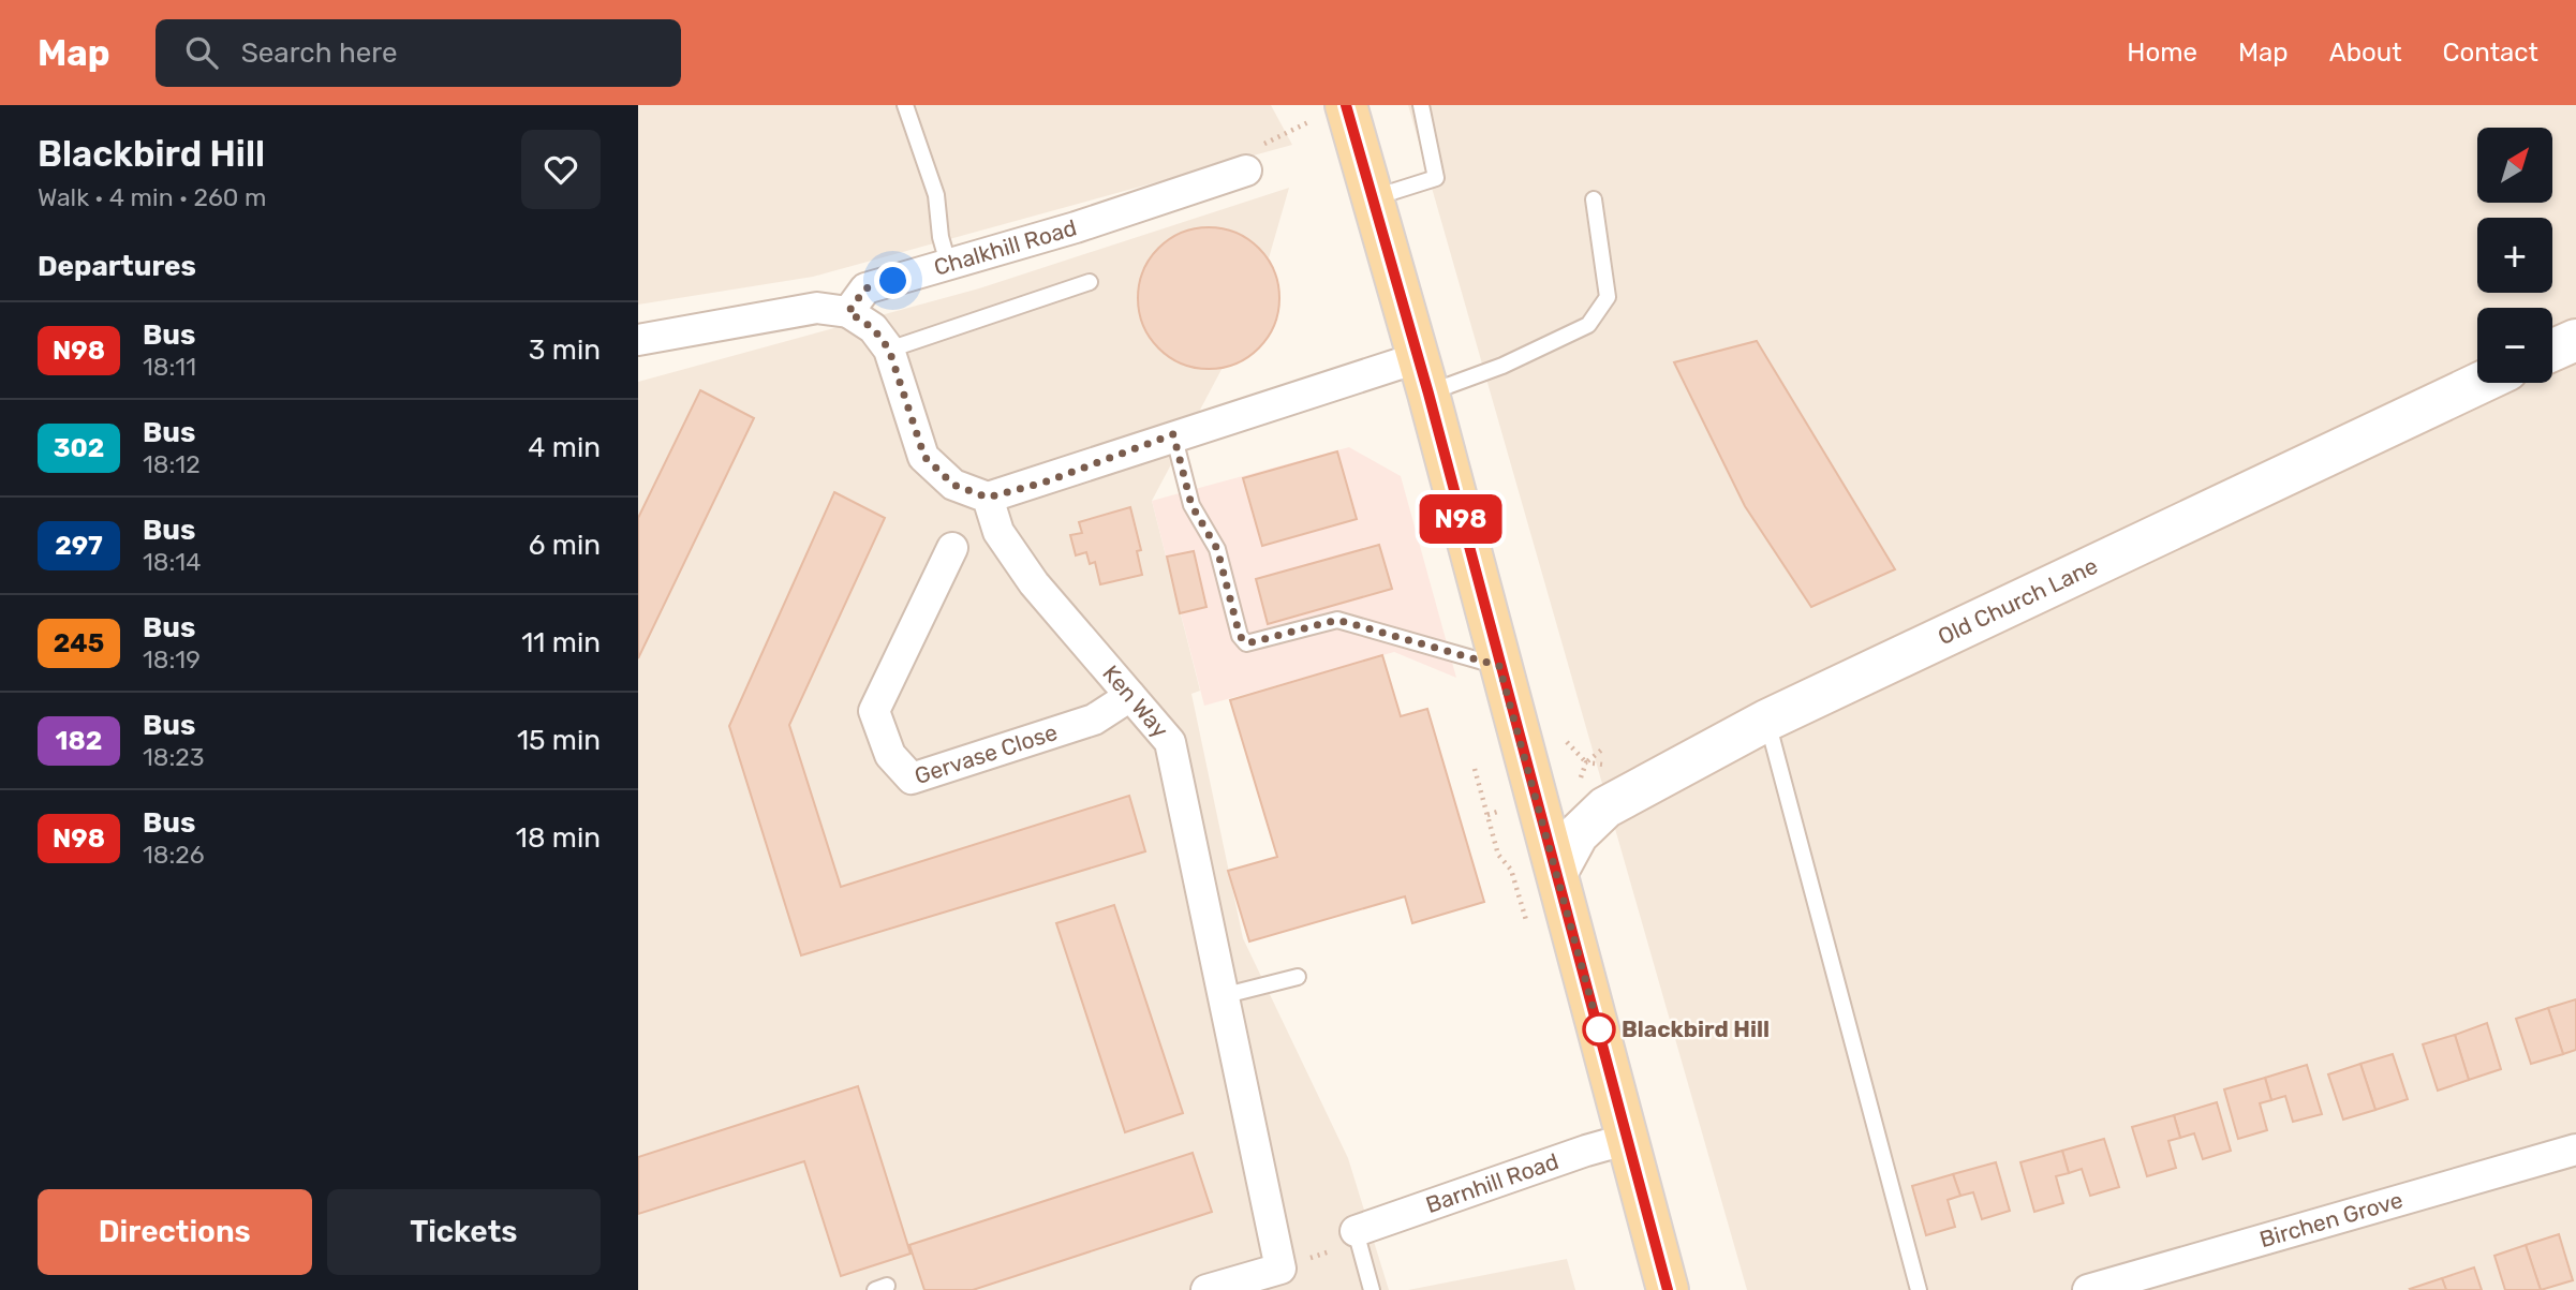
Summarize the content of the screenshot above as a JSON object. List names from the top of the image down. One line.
{"streets":{"main road":["Old Church Lane"],"street":["Chalkhill Road","Ken Way","Gervase Close","Barnhill Road","Birchen Grove"]},"crossings":[["Ken Way","Gervase Close"]],"places":["Blackbird Hill"],"lines":["bus line N98"],"north":"top right","page":{"header":"Map","search":"Search here","nav":["Home","Map","About","Contact"],"heading":[["Blackbird Hill","Walk · 4 min · 260 m"],"Departures"],"on_map":"N98","map_buttons":["+","−"],"list":[{"mark":"N98","name":"Bus","note":"18:11","value":"3 min"},{"mark":"302","name":"Bus","note":"18:12","value":"4 min"},{"mark":"297","name":"Bus","note":"18:14","value":"6 min"},{"mark":"245","name":"Bus","note":"18:19","value":"11 min"},{"mark":"182","name":"Bus","note":"18:23","value":"15 min"},{"mark":"N98","name":"Bus","note":"18:26","value":"18 min"}],"buttons":["Directions","Tickets"]}}
